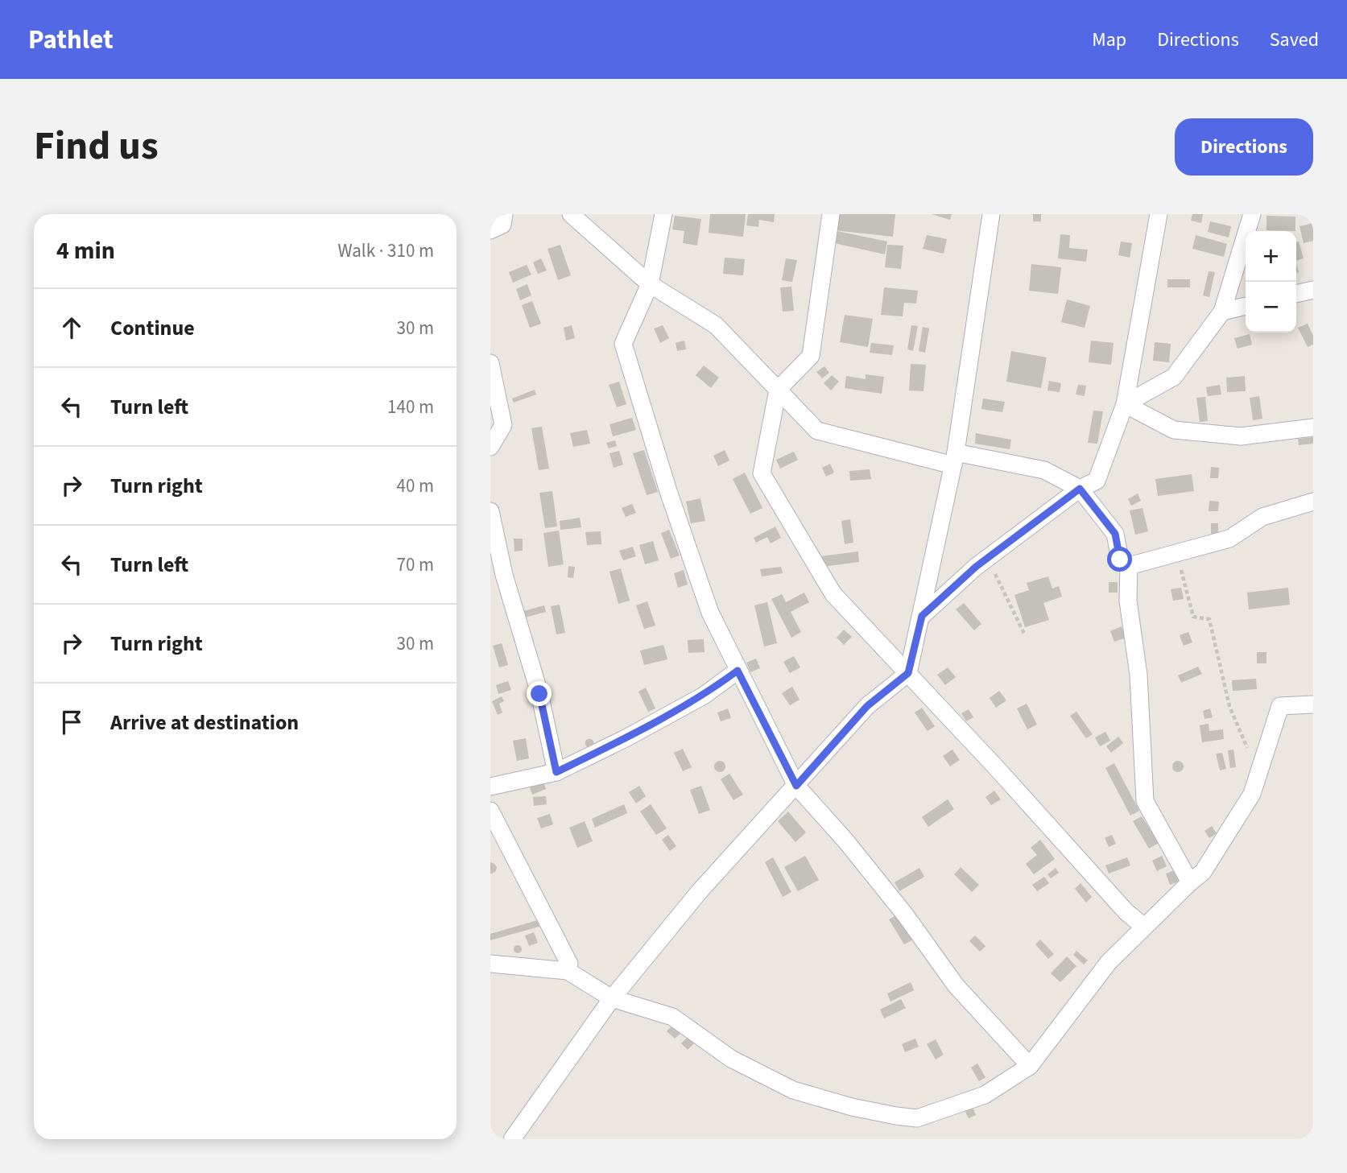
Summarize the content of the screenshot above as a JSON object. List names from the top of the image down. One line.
{"page":{"header":"Pathlet","nav":["Map","Directions","Saved"],"title":"Find us","buttons":"Directions","heading":["4 min","Walk · 310 m"],"map_buttons":["+","−"],"list":[["Continue","30 m"],["Turn left","140 m"],["Turn right","40 m"],["Turn left","70 m"],["Turn right","30 m"],"Arrive at destination"]}}
